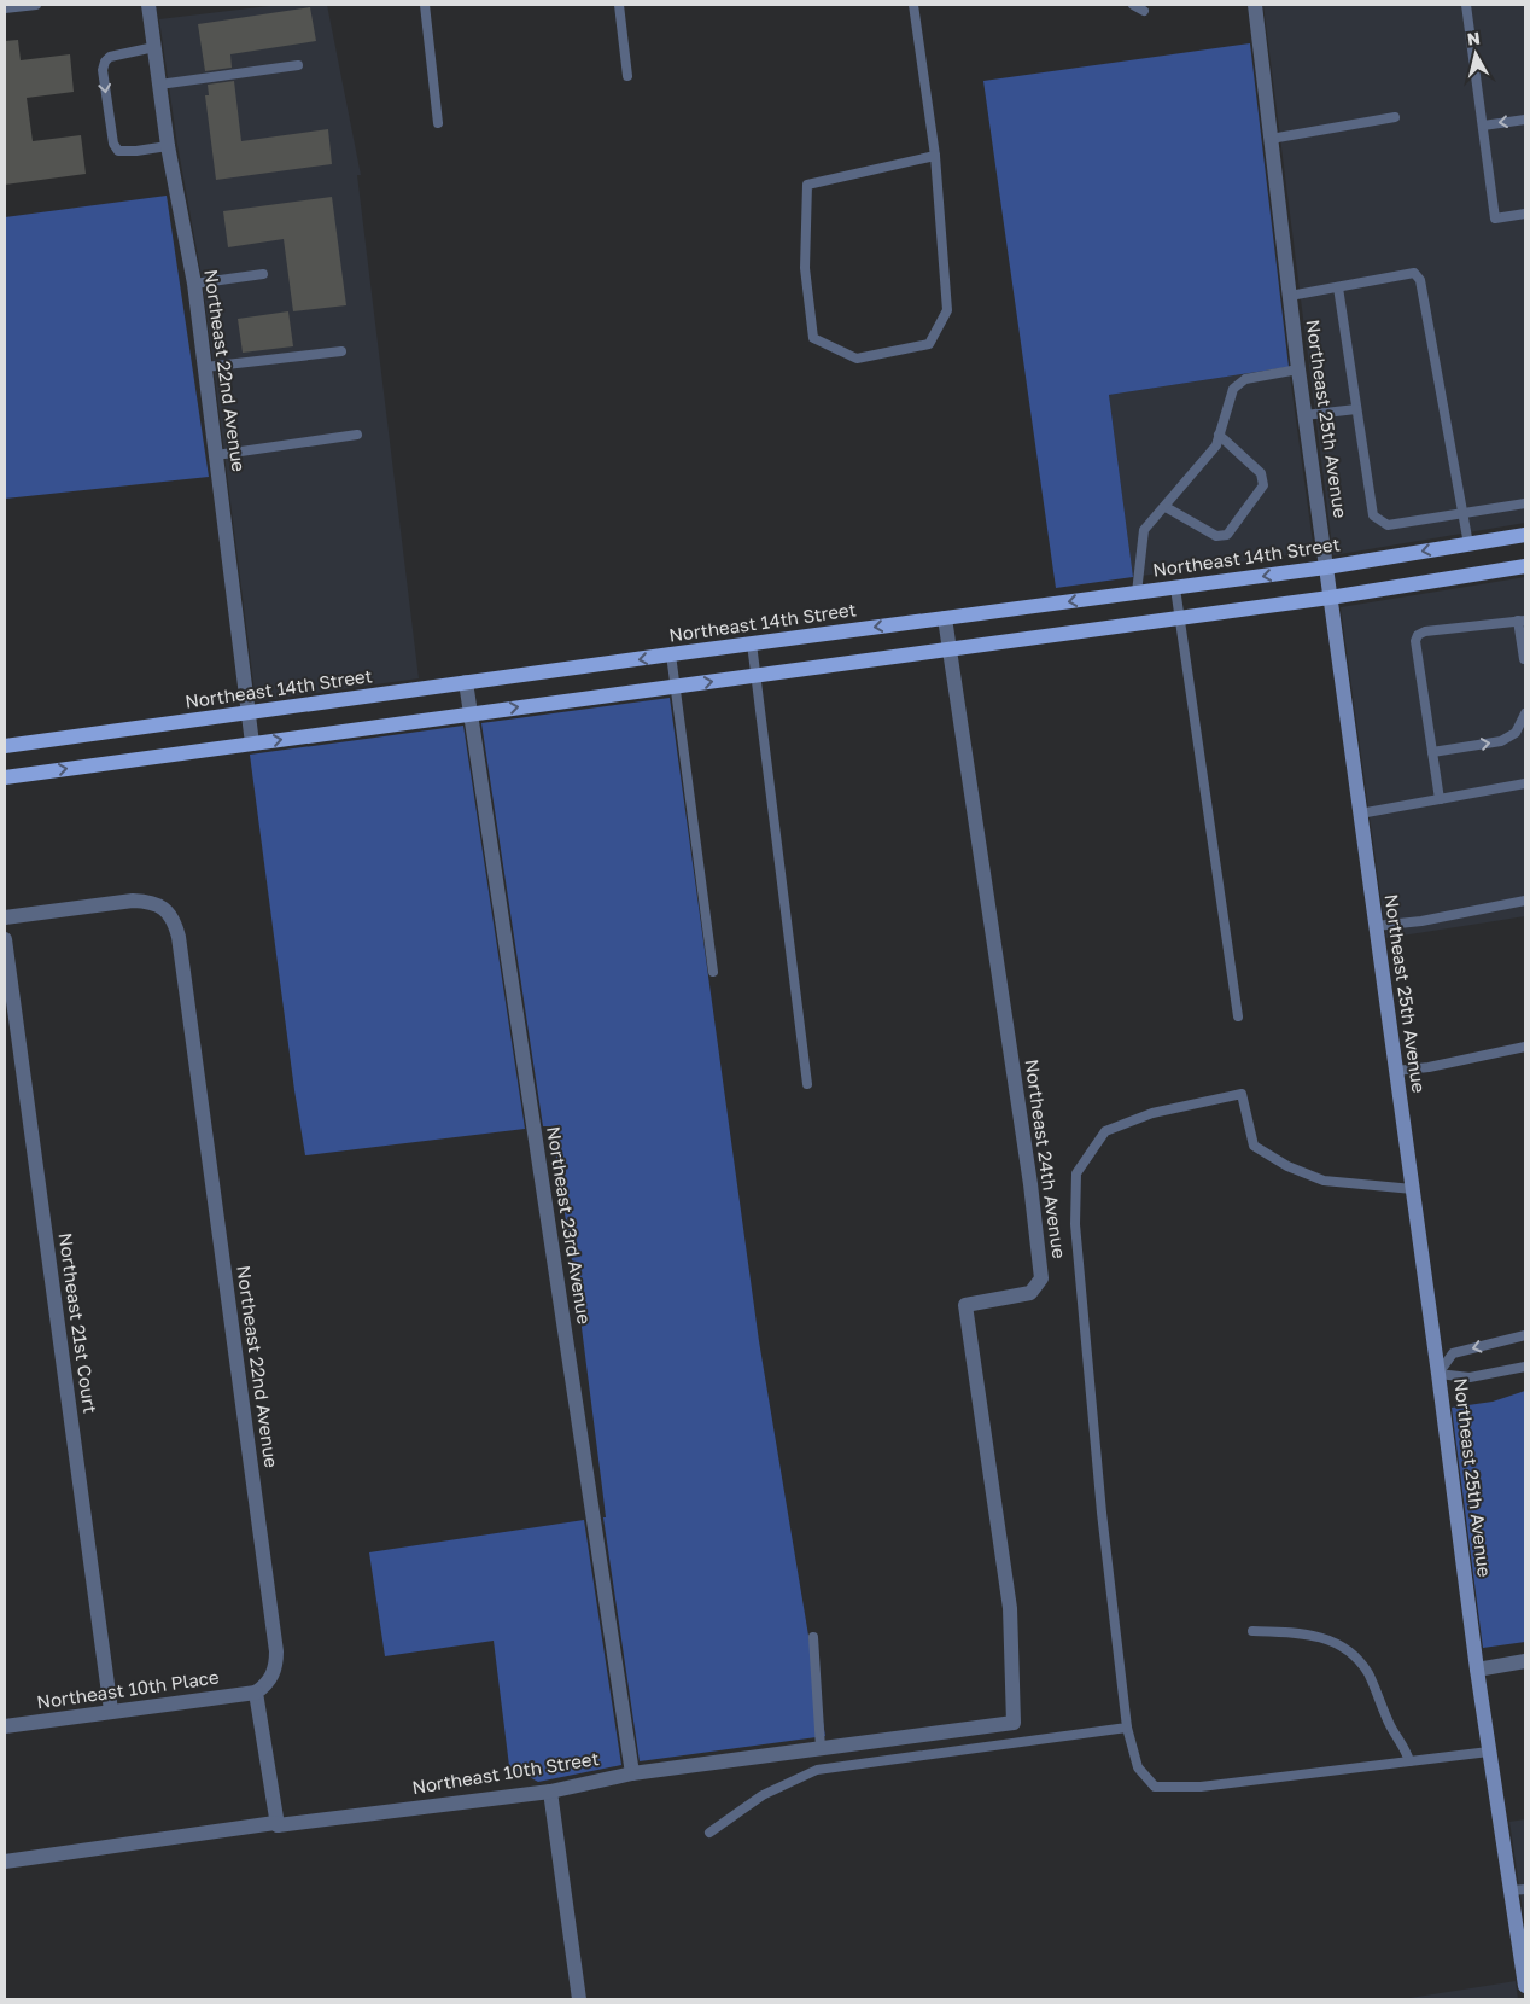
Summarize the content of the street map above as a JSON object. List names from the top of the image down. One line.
{"streets":{"main road":["Northeast 25th Avenue","Northeast 14th Street"],"street":["Northeast 22nd Avenue","Northeast 24th Avenue","Northeast 23rd Avenue","Northeast 21st Court","Northeast 10th Place","Northeast 10th Street"]},"crossings":[["Northeast 22nd Avenue","Northeast 14th Street"],["Northeast 22nd Avenue","Northeast 10th Place"],["Northeast 25th Avenue","Northeast 14th Street"],["Northeast 14th Street","Northeast 24th Avenue"],["Northeast 14th Street","Northeast 23rd Avenue"],["Northeast 24th Avenue","Northeast 10th Street"],["Northeast 23rd Avenue","Northeast 10th Street"],["Northeast 21st Court","Northeast 10th Place"]],"north":"top"}
